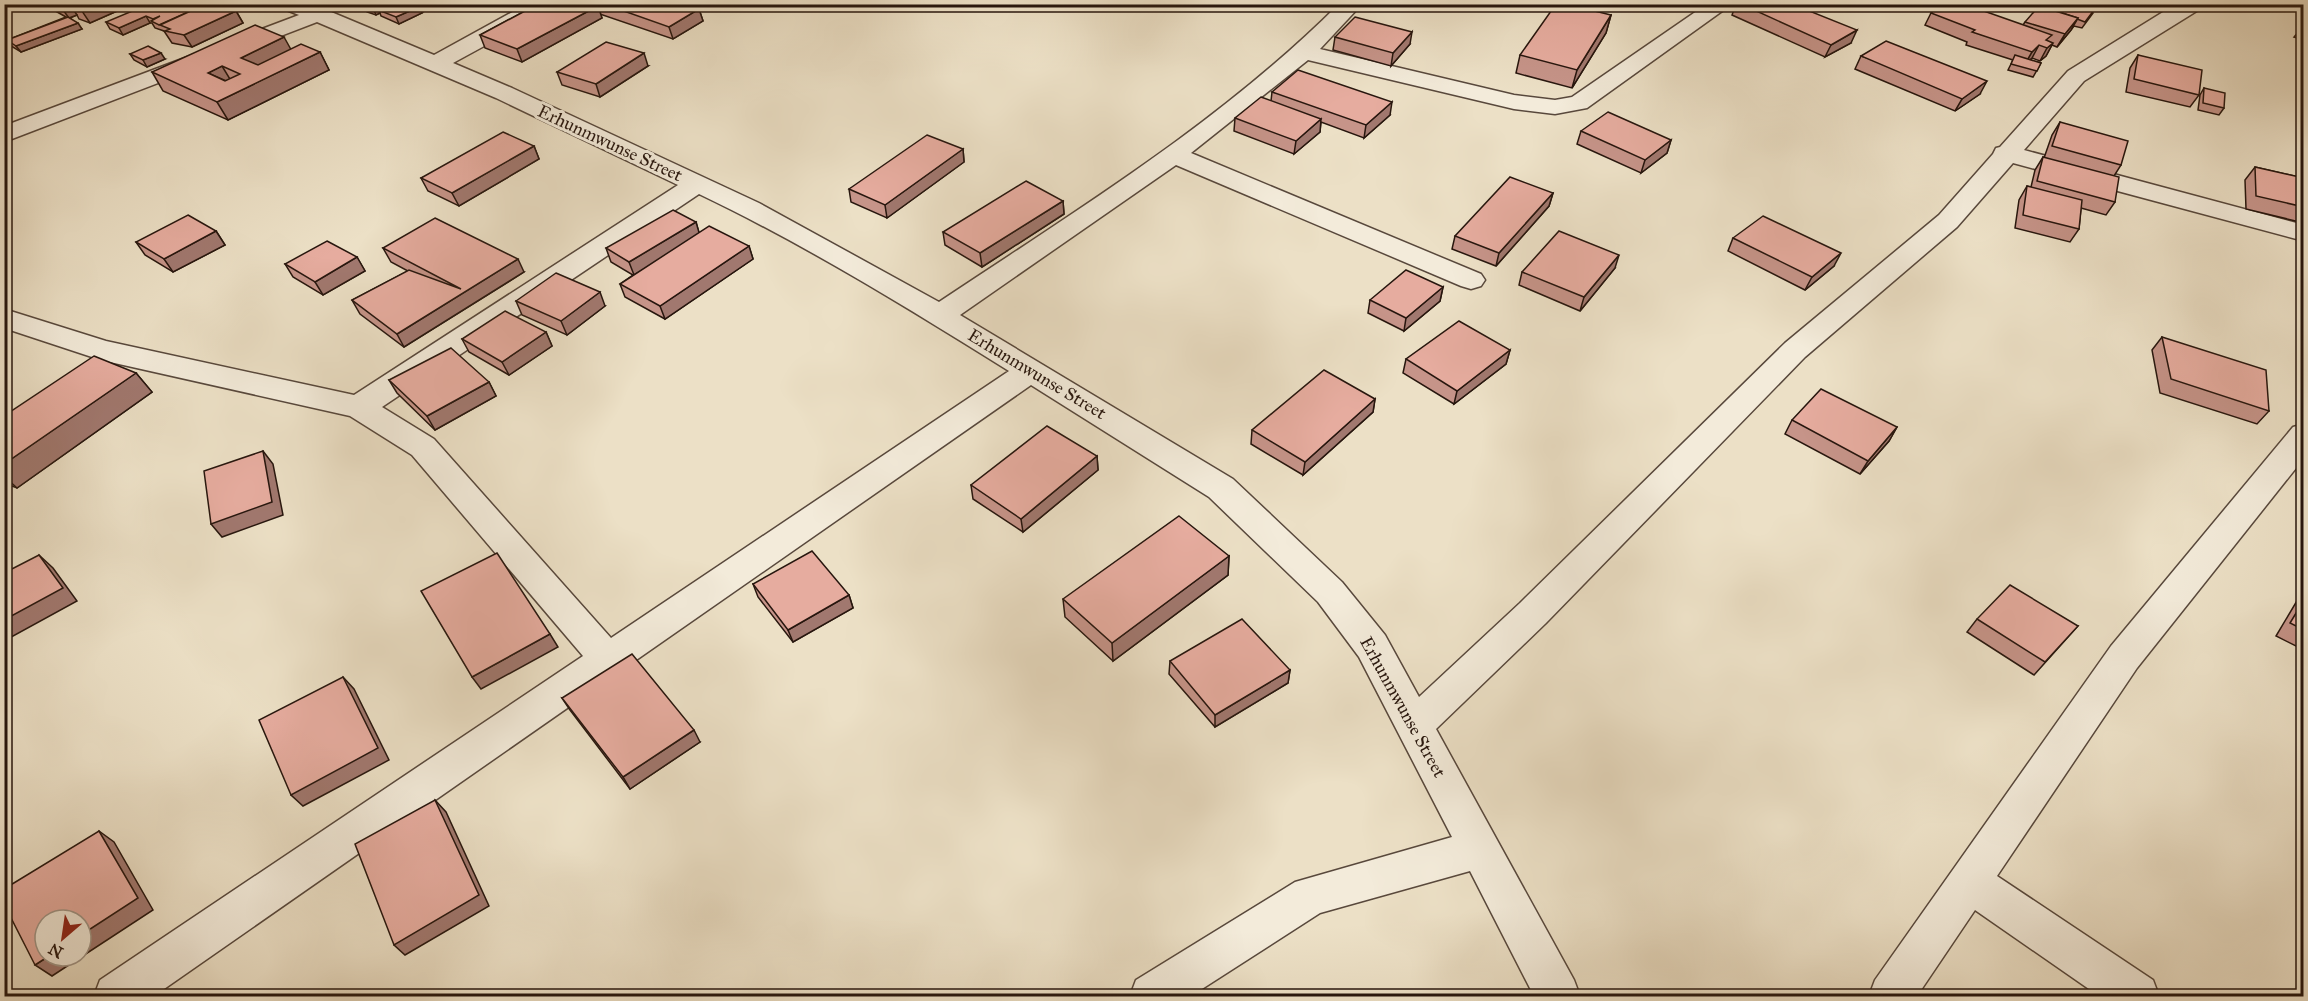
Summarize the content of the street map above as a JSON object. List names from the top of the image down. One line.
{"streets":{"street":["Erhunmwunse Street"]},"north":"bottom left"}
